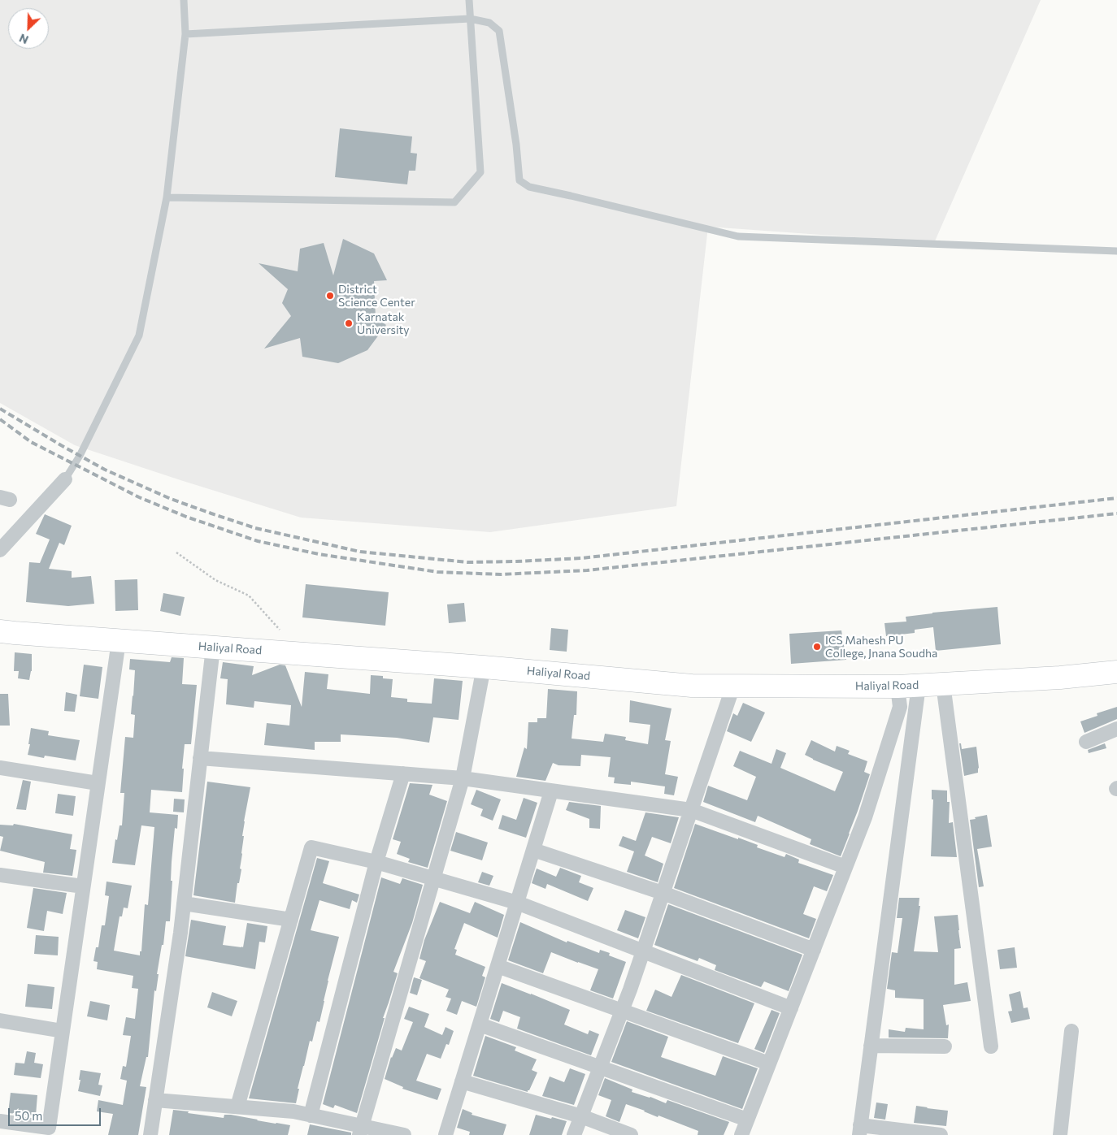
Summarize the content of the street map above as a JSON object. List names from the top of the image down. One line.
{"streets":{"main road":["Haliyal Road"]},"places":["District Science Center","Karnatak University","ICS Mahesh PU College, Jnana Soudha"],"scale_bar":"50 m","north":"bottom left"}
